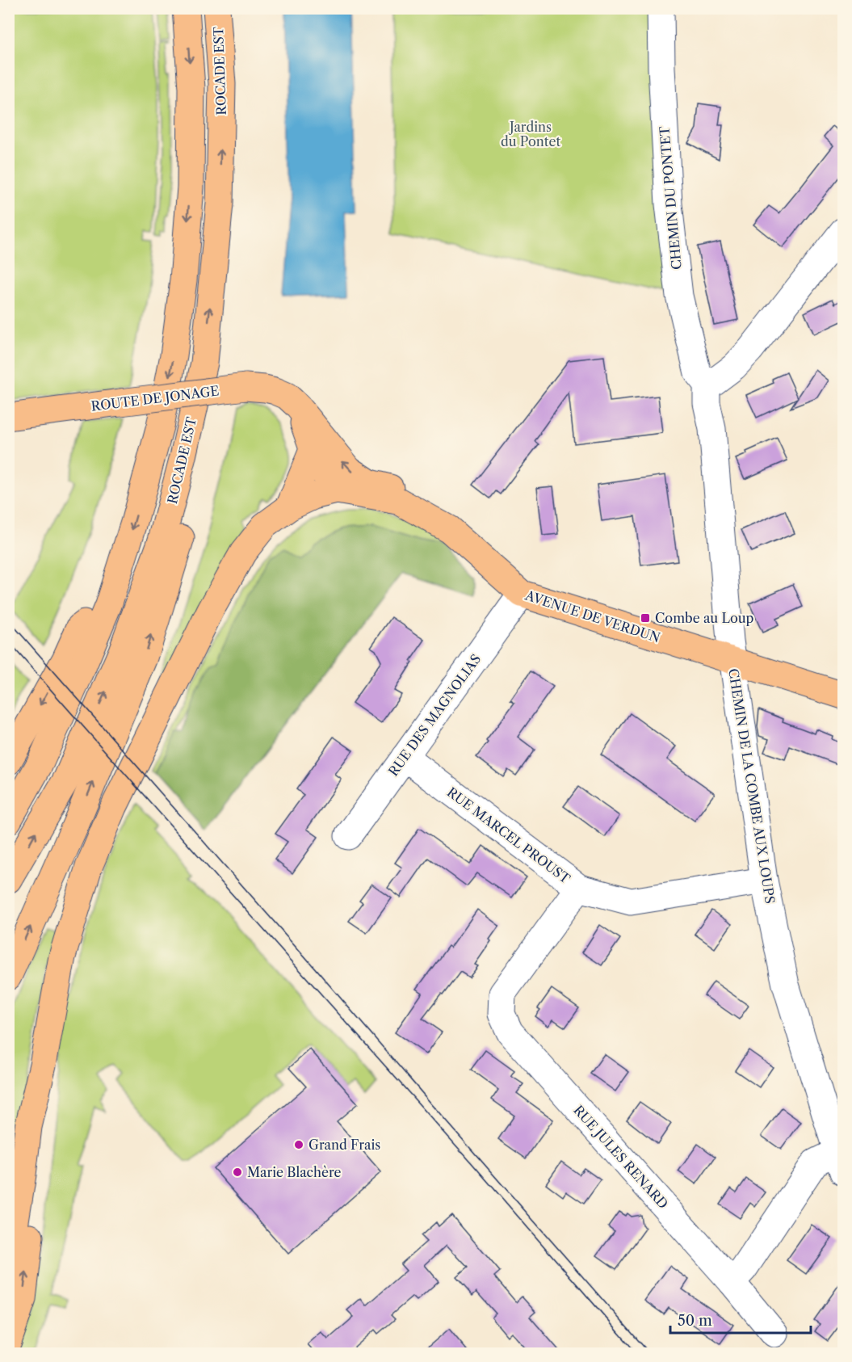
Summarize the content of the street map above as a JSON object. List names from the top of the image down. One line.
{"streets":{"main road":["ROCADE EST","ROUTE DE JONAGE","AVENUE DE VERDUN"],"street":["CHEMIN DU PONTET","RUE DES MAGNOLIAS","CHEMIN DE LA COMBE AUX LOUPS","RUE MARCEL PROUST","RUE JULES RENARD"]},"crossings":[["CHEMIN DU PONTET","CHEMIN DE LA COMBE AUX LOUPS"],["ROUTE DE JONAGE","AVENUE DE VERDUN"],["ROUTE DE JONAGE","RUE DES MAGNOLIAS"],["AVENUE DE VERDUN","RUE DES MAGNOLIAS"],["AVENUE DE VERDUN","CHEMIN DE LA COMBE AUX LOUPS"],["RUE DES MAGNOLIAS","RUE MARCEL PROUST"],["CHEMIN DE LA COMBE AUX LOUPS","RUE MARCEL PROUST"],["RUE MARCEL PROUST","RUE JULES RENARD"]],"one_way":["ROUTE DE JONAGE"],"parks":["Jardins du Pontet"],"places":{"transit":["Combe au Loup"],"other":["Grand Frais","Marie Blachère"]},"scale_bar":"50 m"}
